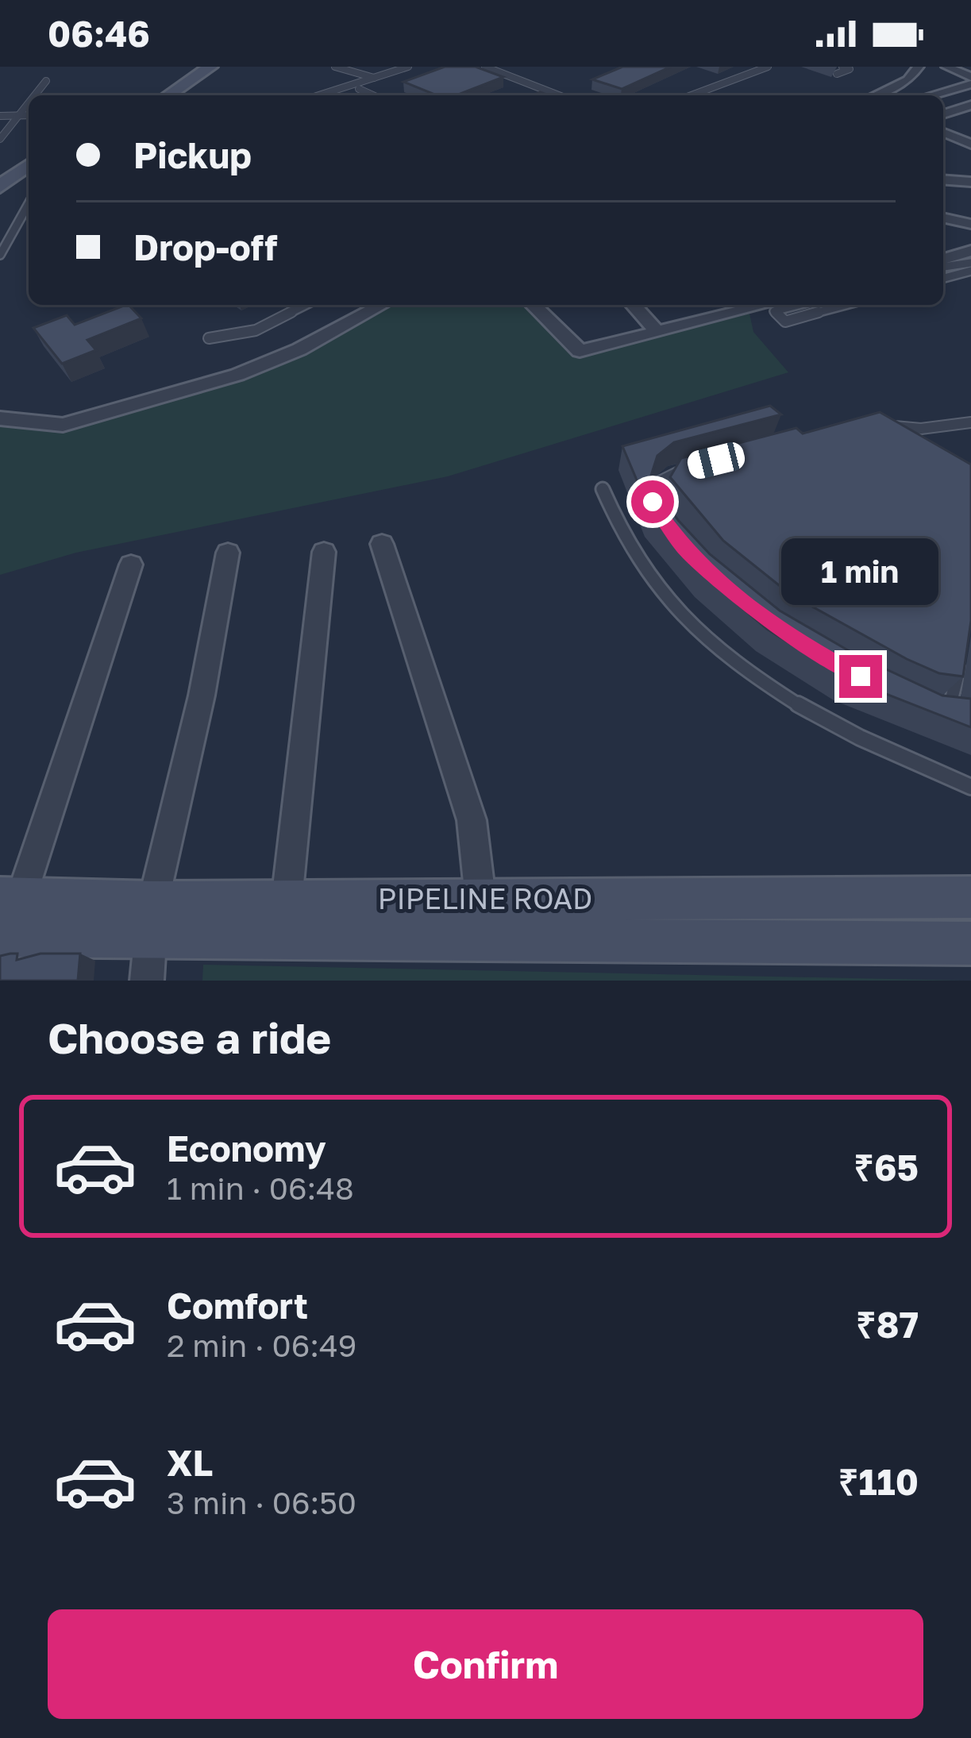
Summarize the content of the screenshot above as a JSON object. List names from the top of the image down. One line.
{"streets":{"main road":["PIPELINE ROAD"]},"page":{"status":"06:46","banner":["Pickup","Drop-off"],"bubble":"1 min","heading":"Choose a ride","list":[{"name":"Economy","note":"1 min · 06:48","value":"₹65"},{"name":"Comfort","note":"2 min · 06:49","value":"₹87"},{"name":"XL","note":"3 min · 06:50","value":"₹110"}],"buttons":"Confirm"}}
